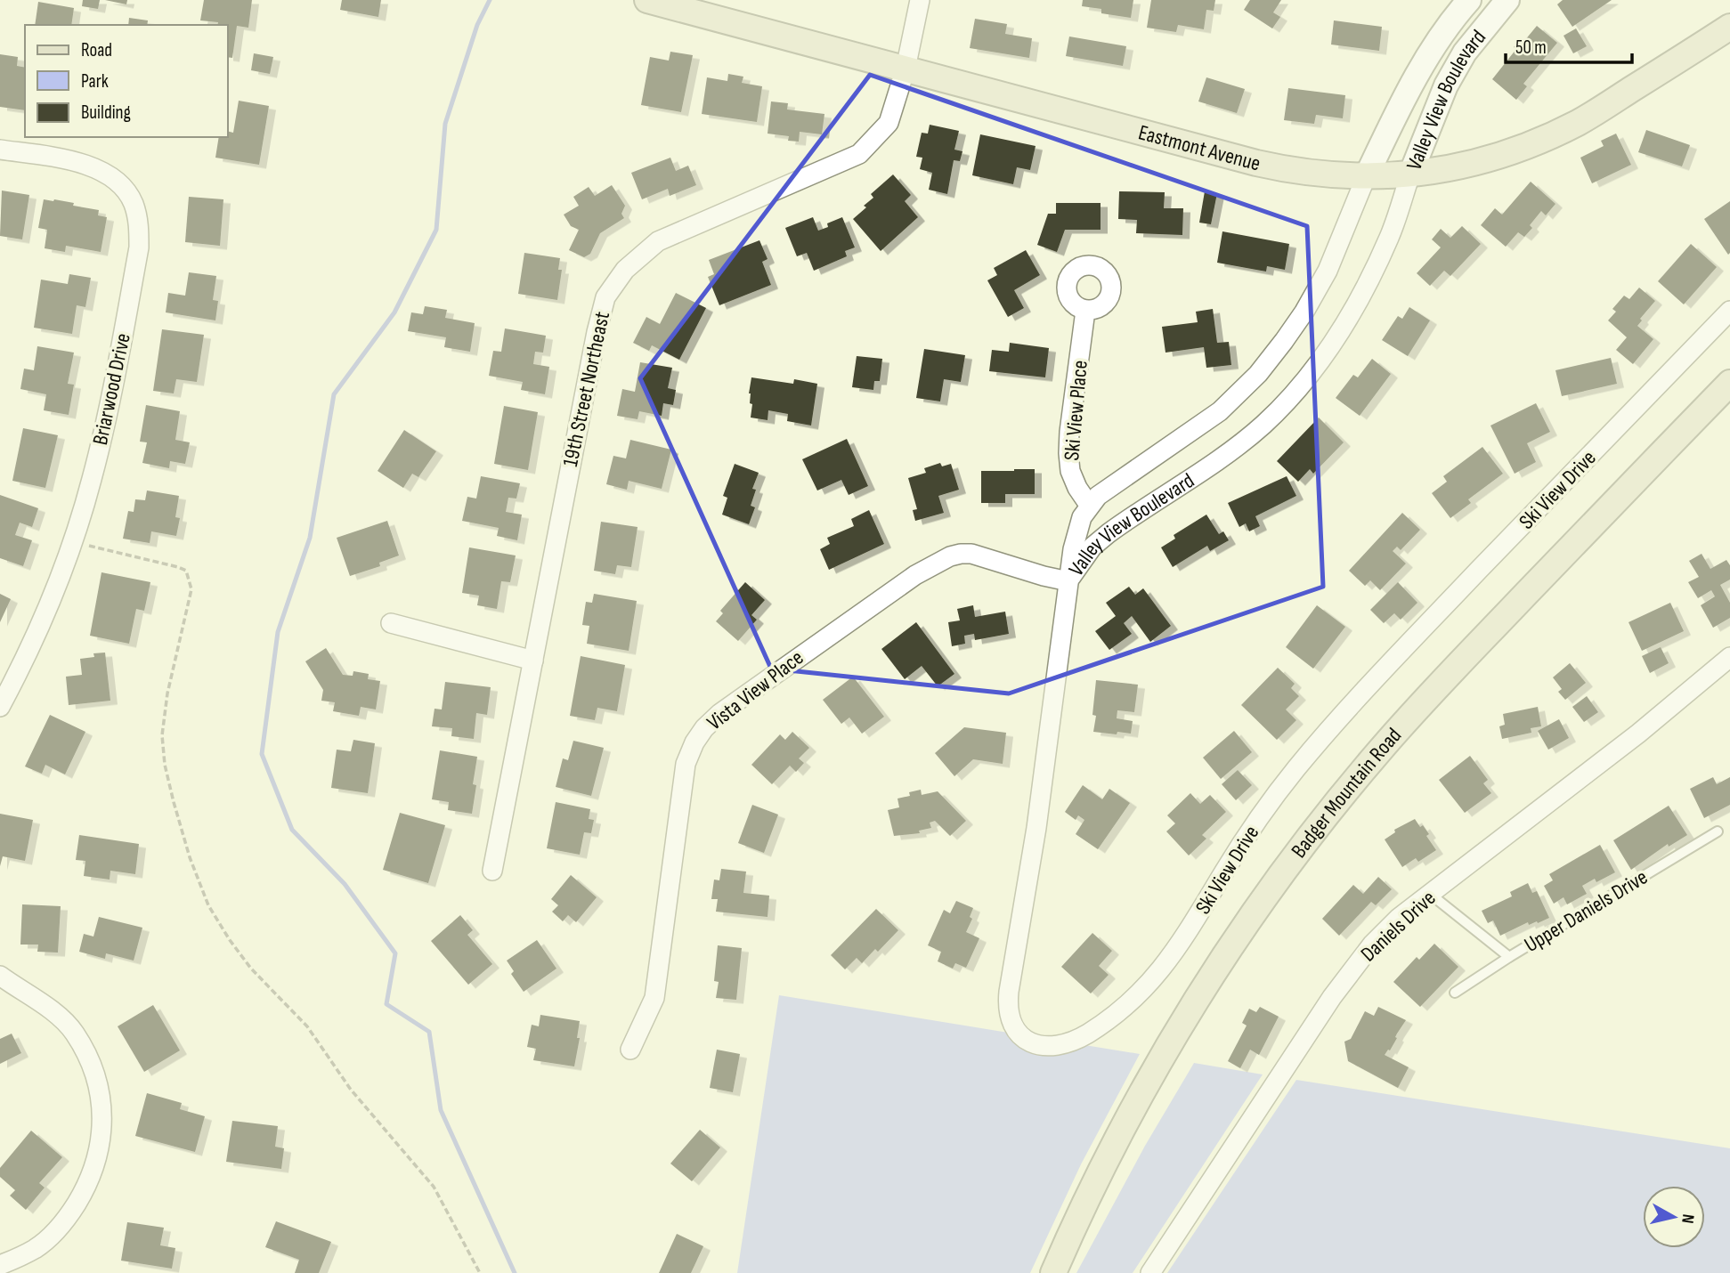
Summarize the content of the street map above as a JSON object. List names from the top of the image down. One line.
{"streets":{"main road":["Eastmont Avenue","Badger Mountain Road"],"street":["Valley View Boulevard","Briarwood Drive","19th Street Northeast","Ski View Place","Ski View Drive","Vista View Place","Daniels Drive"],"lane":["Upper Daniels Drive"]},"crossings":[["Valley View Boulevard","Eastmont Avenue"],["Valley View Boulevard","Ski View Place"],["Valley View Boulevard","Ski View Drive"],["Valley View Boulevard","Vista View Place"],["Eastmont Avenue","19th Street Northeast"],["Ski View Drive","Vista View Place"],["Upper Daniels Drive","Daniels Drive"]],"legend":["Road","Park","Building"],"scale_bar":"50 m","north":"right"}
